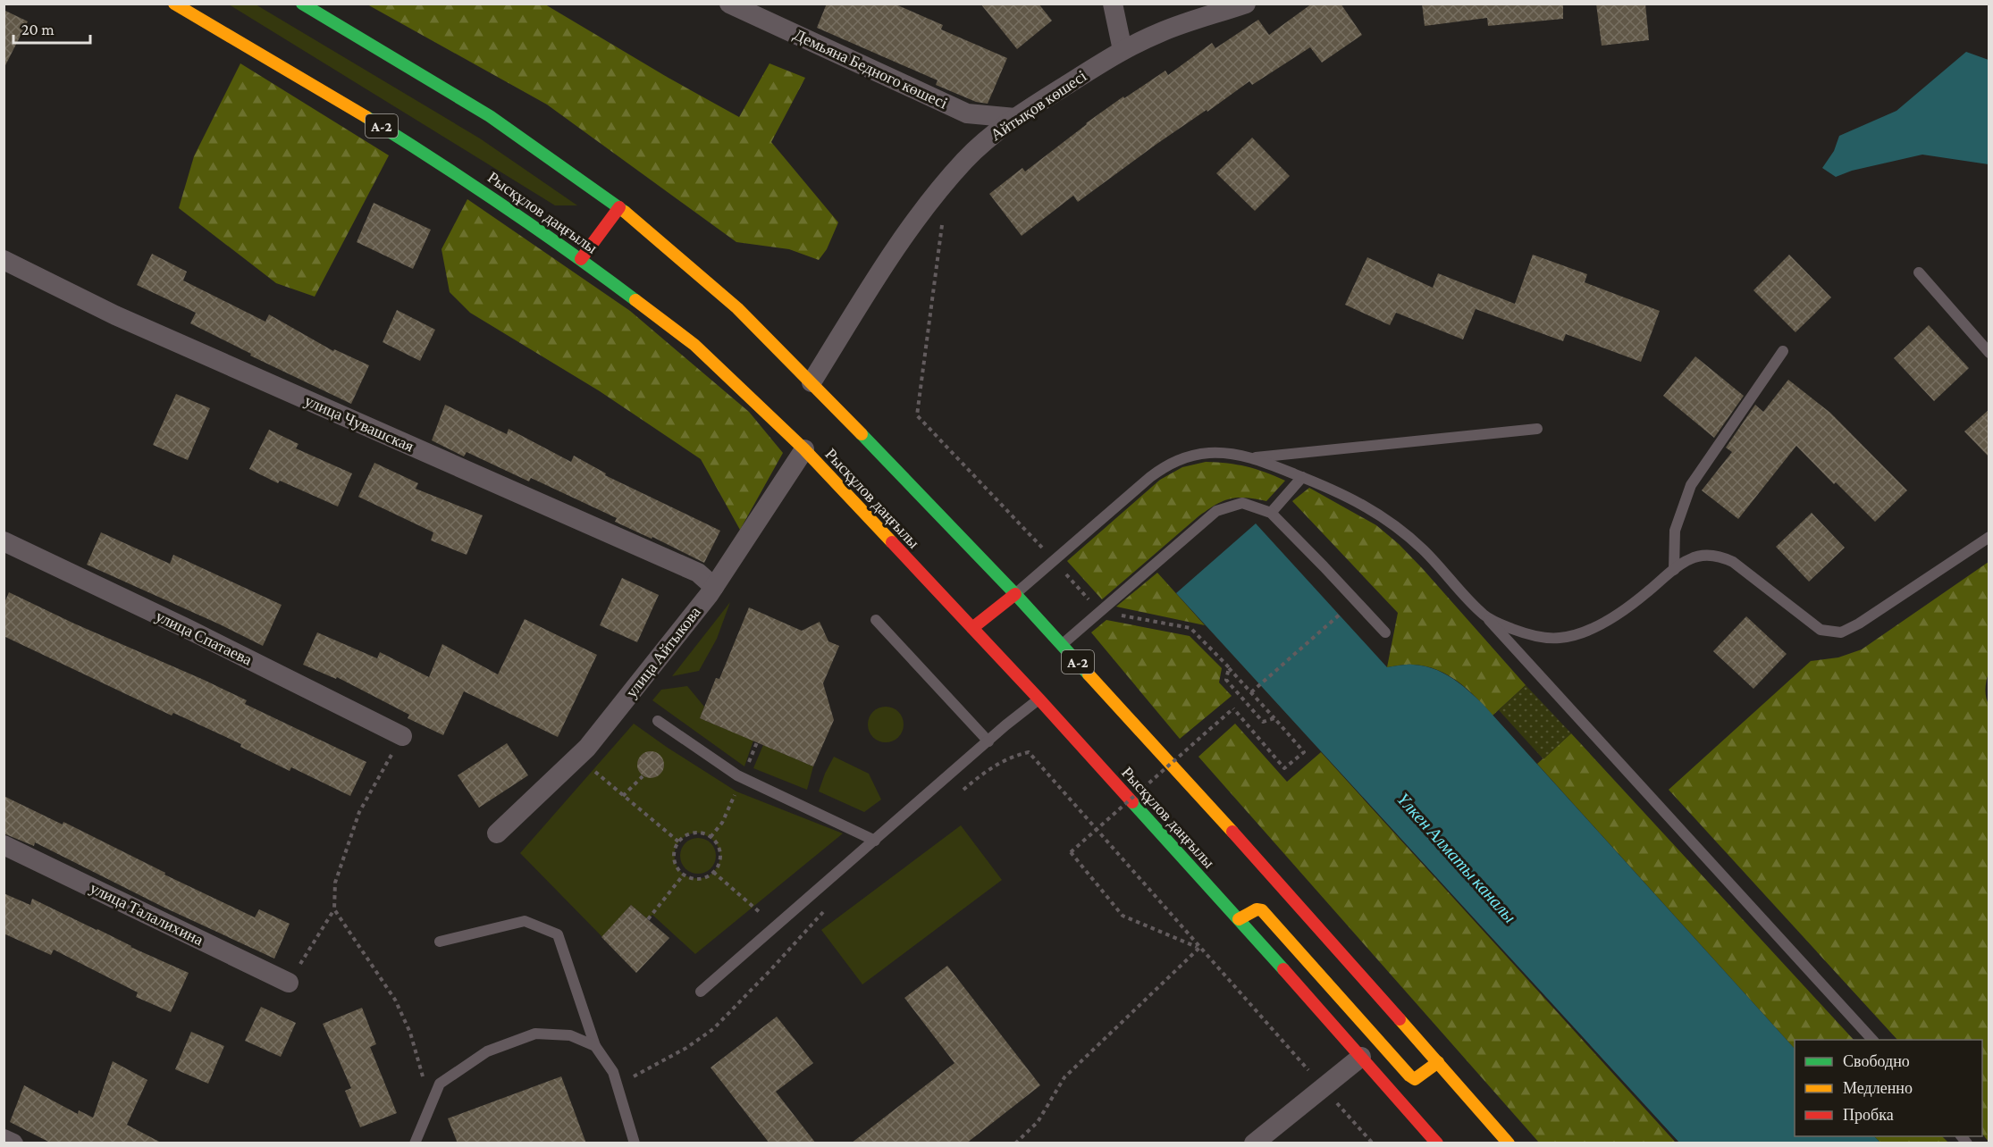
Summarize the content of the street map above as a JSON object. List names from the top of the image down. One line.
{"streets":{"main road":["A-2","Рысқұлов даңғылы"],"street":["Демьяна Бедного көшесі","Айтықов көшесі","улица Чувашская","улица Спатаева","улица Айтыкова","улица Талалихина"]},"crossings":[["Демьяна Бедного көшесі","Айтықов көшесі"],["Айтықов көшесі","A-2"],["Рысқұлов даңғылы","улица Айтыкова"],["улица Чувашская","улица Айтыкова"]],"water":["Үлкен Алматы каналы"],"legend":["Свободно","Медленно","Пробка"],"scale_bar":"20 m"}
